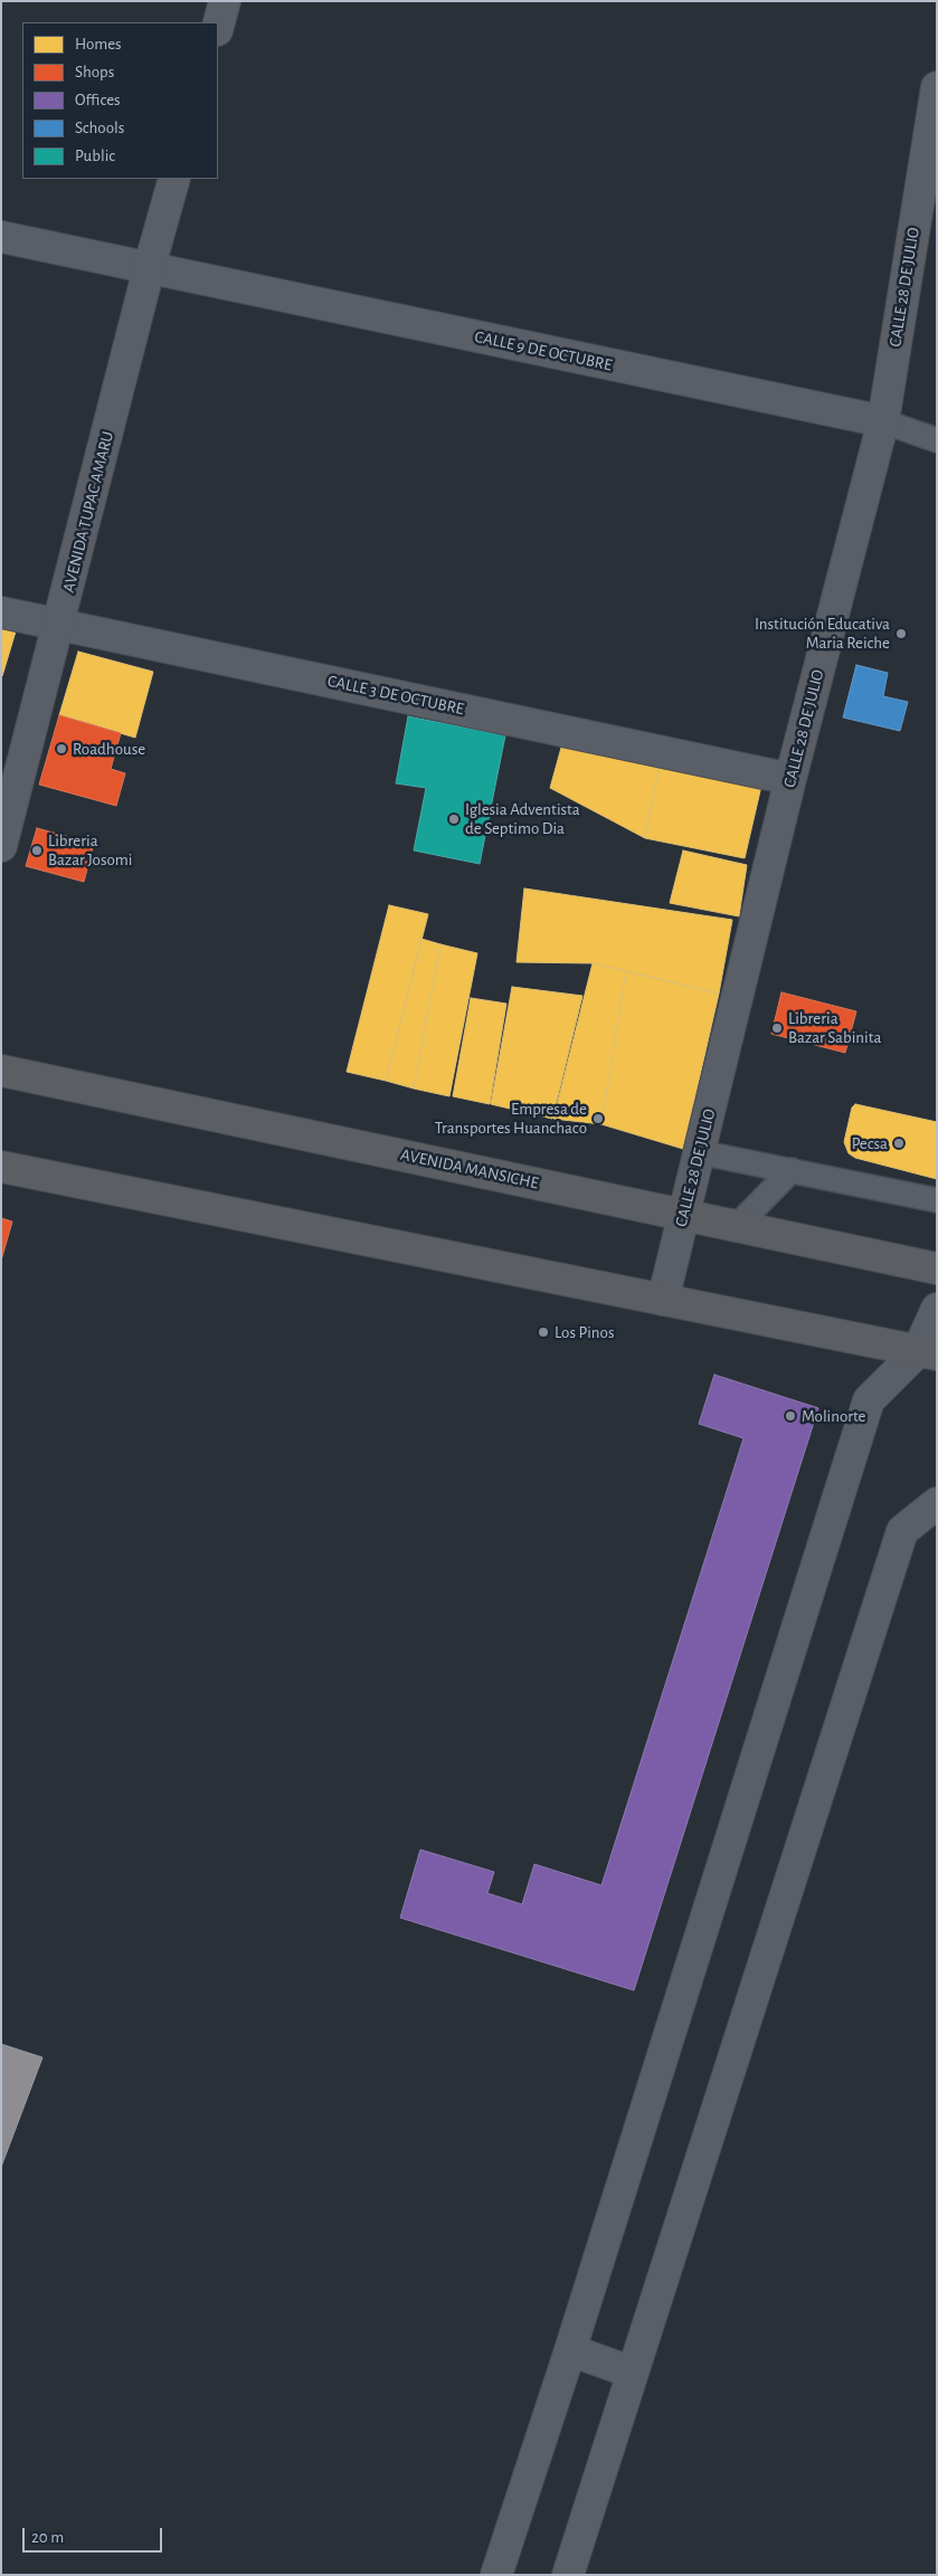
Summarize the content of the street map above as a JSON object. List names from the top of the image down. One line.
{"streets":{"highway":["AVENIDA MANSICHE"],"street":["CALLE 28 DE JULIO","CALLE 9 DE OCTUBRE","AVENIDA TUPAC AMARU","CALLE 3 DE OCTUBRE"]},"crossings":[["CALLE 28 DE JULIO","CALLE 9 DE OCTUBRE"],["CALLE 28 DE JULIO","CALLE 3 DE OCTUBRE"],["CALLE 28 DE JULIO","AVENIDA MANSICHE"],["CALLE 9 DE OCTUBRE","AVENIDA TUPAC AMARU"],["AVENIDA TUPAC AMARU","CALLE 3 DE OCTUBRE"]],"places":["Institución Educativa Maria Reiche","Roadhouse","Iglesia Adventista de Septimo Dia","Libreria Bazar Josomi","Libreria Bazar Sabinita","Empresa de Transportes Huanchaco","Pecsa","Los Pinos","Molinorte"],"legend":["Homes","Shops","Offices","Schools","Public"],"scale_bar":"20 m"}
